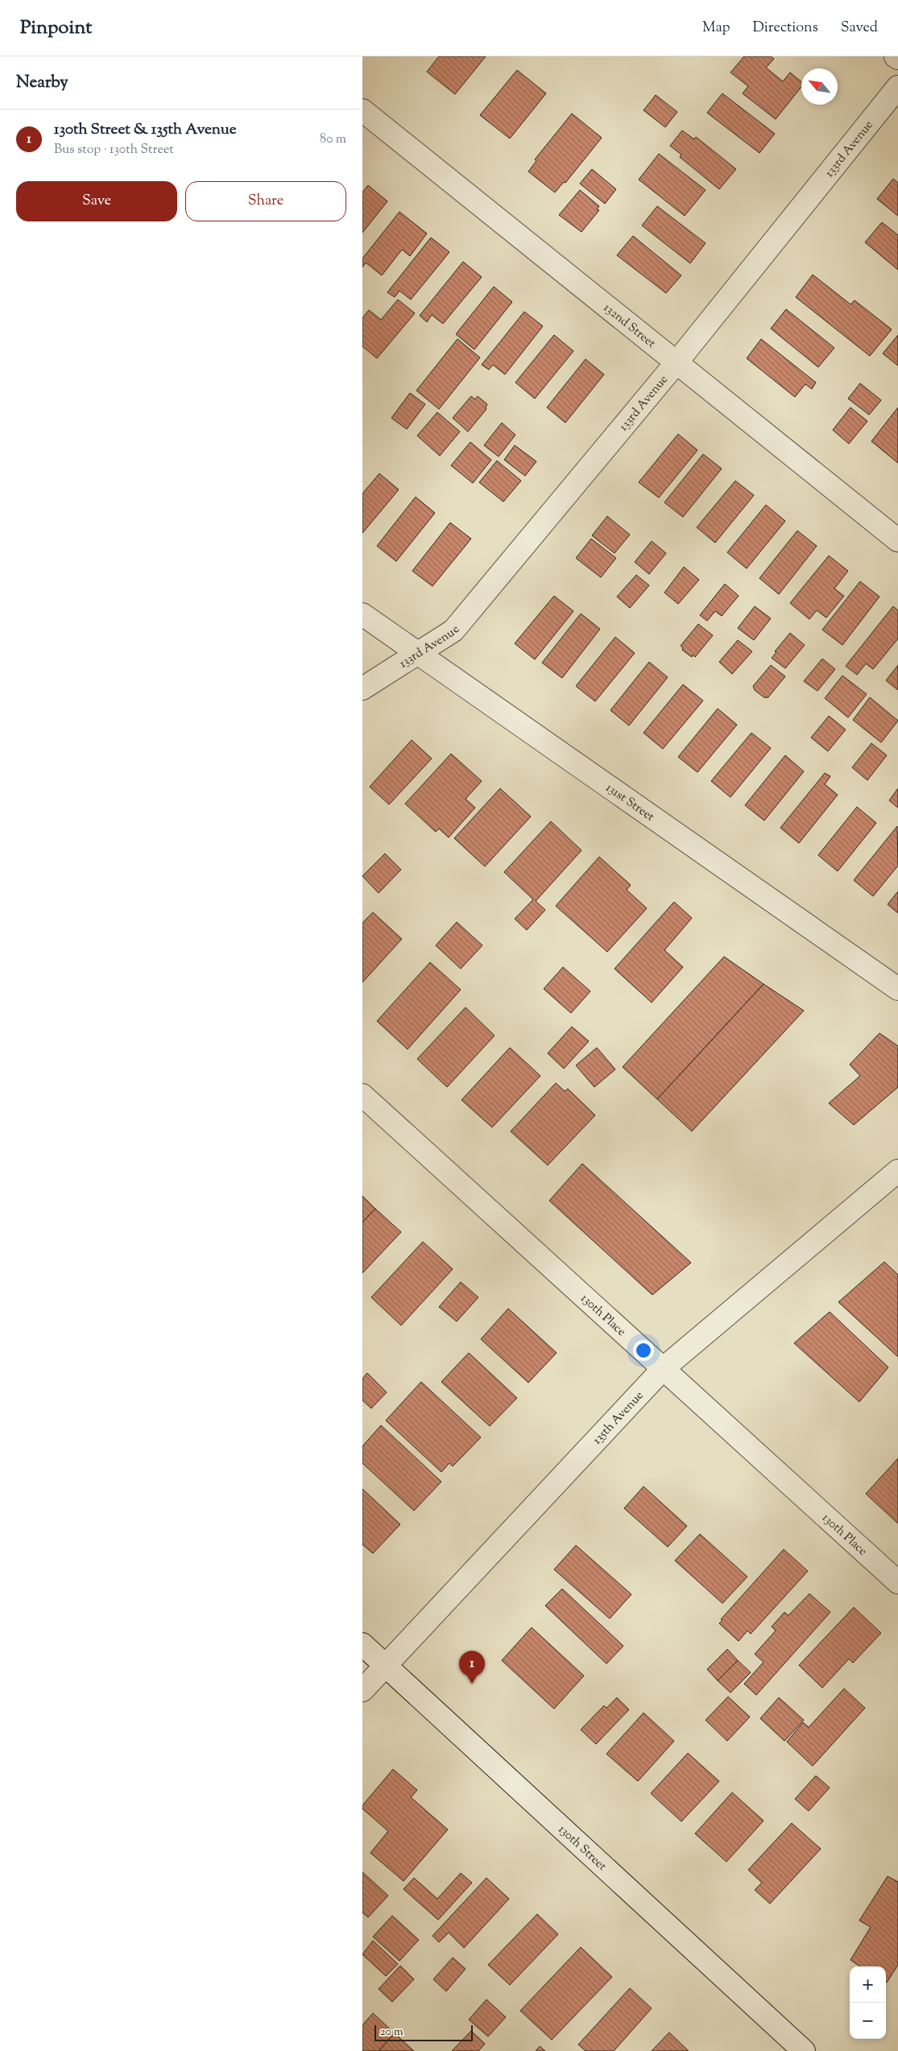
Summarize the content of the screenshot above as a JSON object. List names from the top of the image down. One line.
{"streets":{"street":["133rd Avenue","132nd Street","131st Street","130th Place","135th Avenue","130th Street"]},"crossings":[["133rd Avenue","132nd Street"],["133rd Avenue","131st Street"],["130th Place","135th Avenue"],["135th Avenue","130th Street"]],"scale_bar":"20 m","north":"top left","page":{"header":"Pinpoint","nav":["Map","Directions","Saved"],"heading":"Nearby","list":[{"mark":"1","name":"130th Street & 135th Avenue","note":"Bus stop · 130th Street","value":"80 m"}],"buttons":["Save","Share"],"pins":"1","map_buttons":["+","−"],"scale":"20 m"}}
